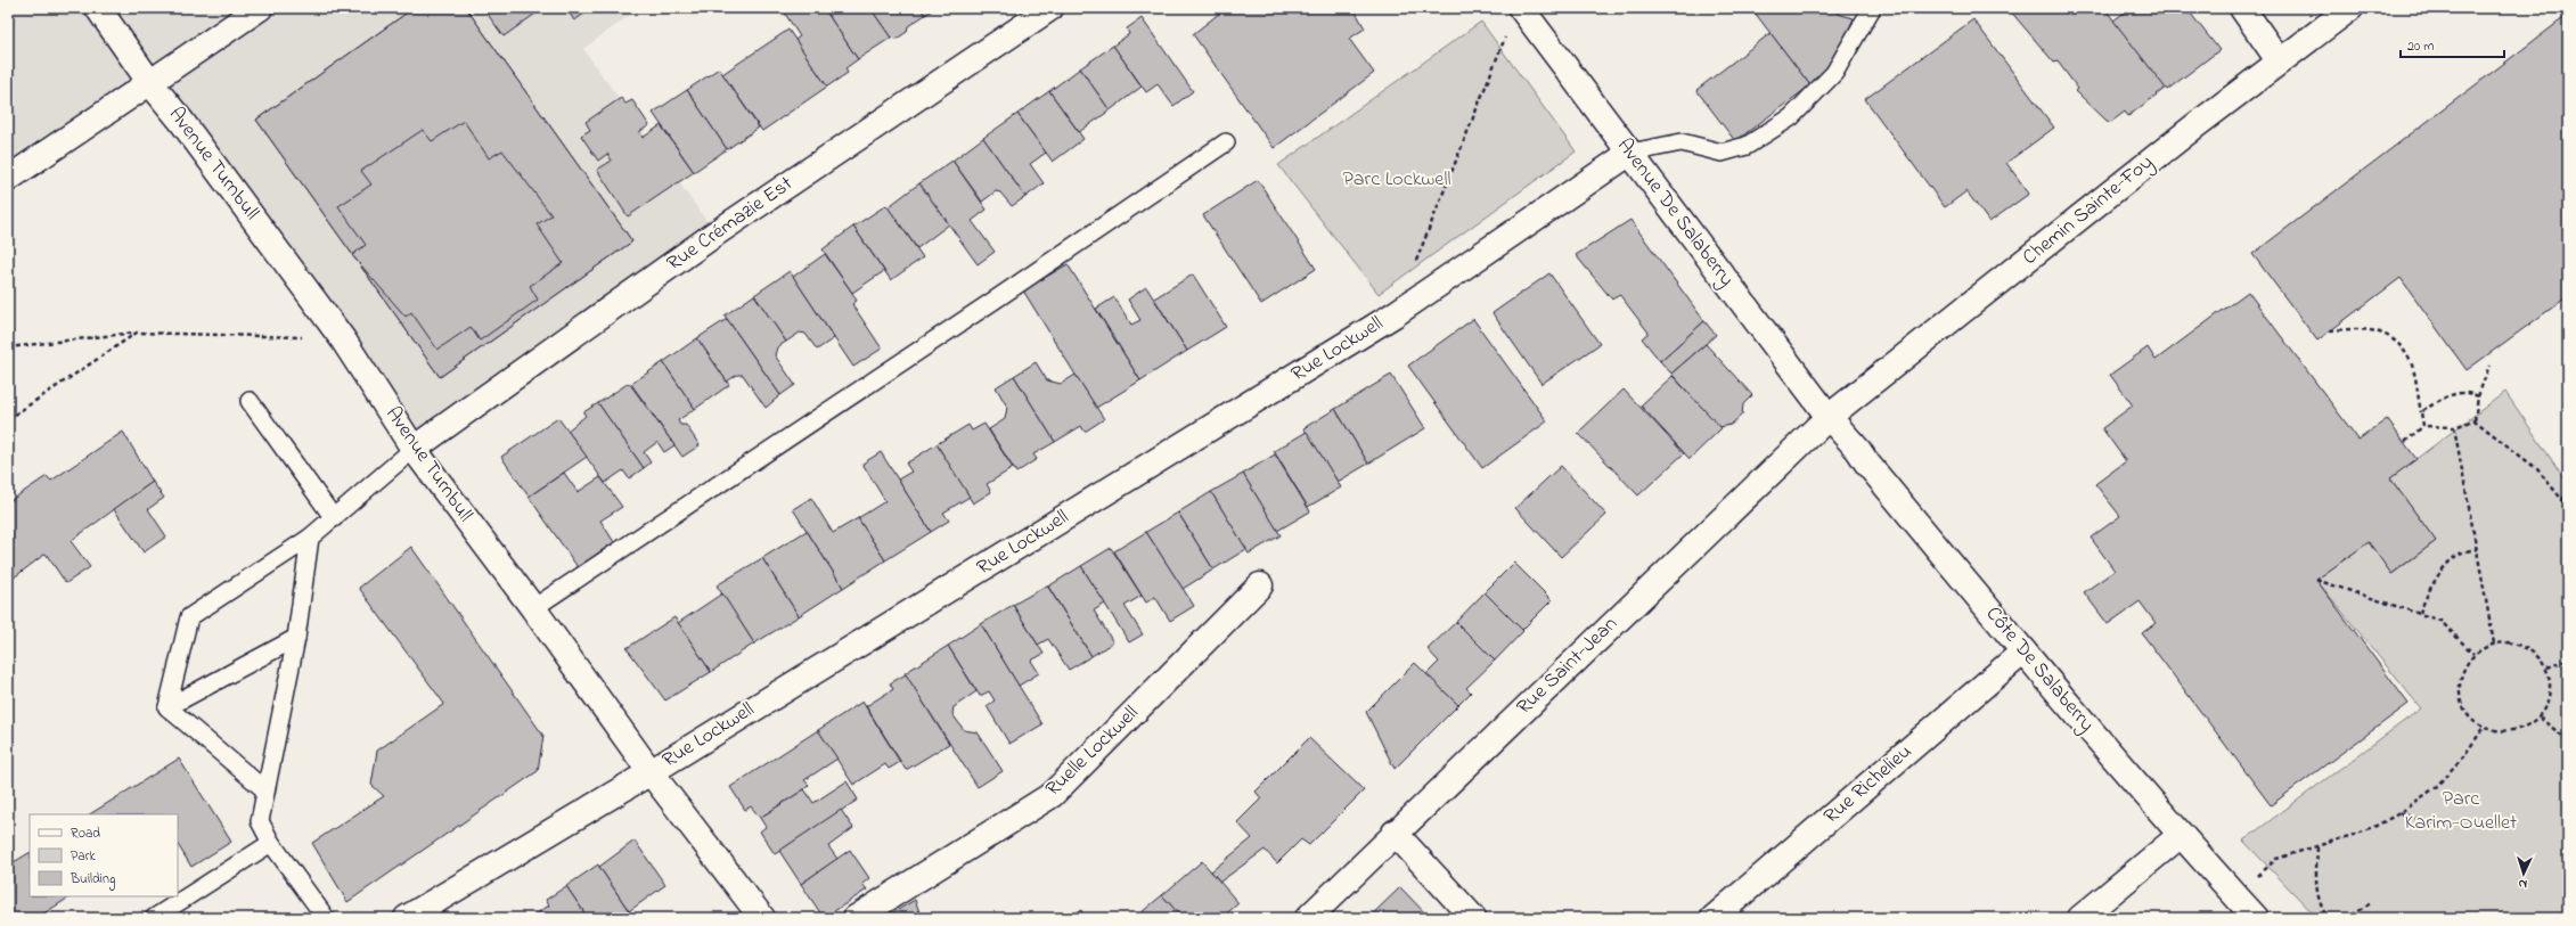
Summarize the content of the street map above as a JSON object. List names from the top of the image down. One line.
{"streets":{"street":["Avenue Turnbull","Chemin Sainte-Foy","Avenue De Salaberry","Rue Crémazie Est","Rue Lockwell","Rue Saint-Jean","Côte De Salaberry","Ruelle Lockwell","Rue Richelieu"]},"crossings":[["Avenue Turnbull","Rue Crémazie Est"],["Avenue Turnbull","Rue Lockwell"],["Chemin Sainte-Foy","Avenue De Salaberry"],["Chemin Sainte-Foy","Rue Saint-Jean"],["Chemin Sainte-Foy","Côte De Salaberry"],["Avenue De Salaberry","Rue Lockwell"],["Avenue De Salaberry","Rue Saint-Jean"],["Avenue De Salaberry","Côte De Salaberry"],["Rue Saint-Jean","Côte De Salaberry"],["Côte De Salaberry","Rue Richelieu"]],"parks":["Parc Lockwell","Parc Karim-Ouellet"],"legend":["Road","Park","Building"],"scale_bar":"20 m","north":"bottom"}
